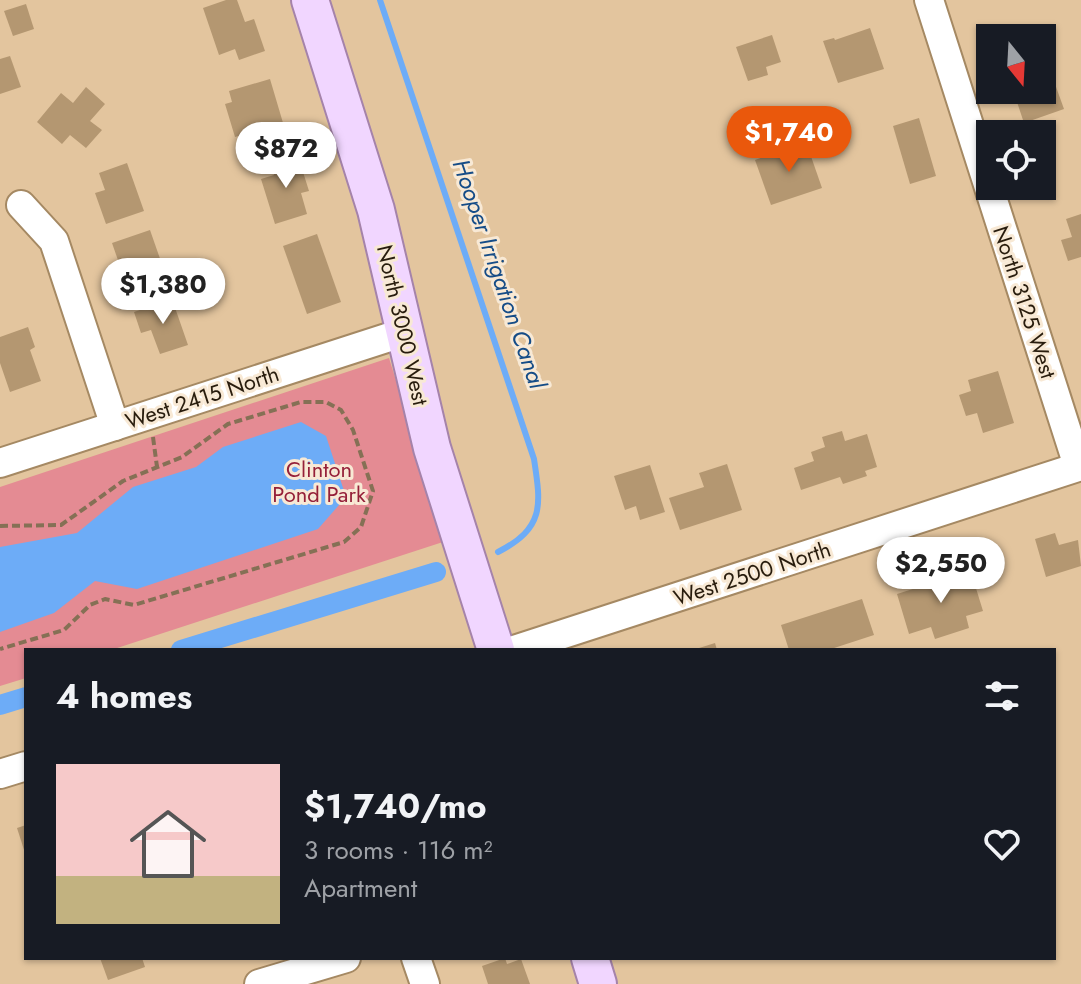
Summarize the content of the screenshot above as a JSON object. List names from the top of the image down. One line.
{"streets":{"main road":["North 3000 West"],"street":["North 3125 West","West 2415 North","West 2500 North"]},"crossings":[["North 3125 West","West 2500 North"],["North 3000 West","West 2415 North"]],"water":["Hooper Irrigation Canal"],"parks":["Clinton Pond Park"],"north":"bottom","page":{"price":["$1,740","$872","$1,380","$2,550"],"heading":"4 homes","list":[{"name":"$1,740/mo","note":"3 rooms · 116 m² · Apartment"}]}}
